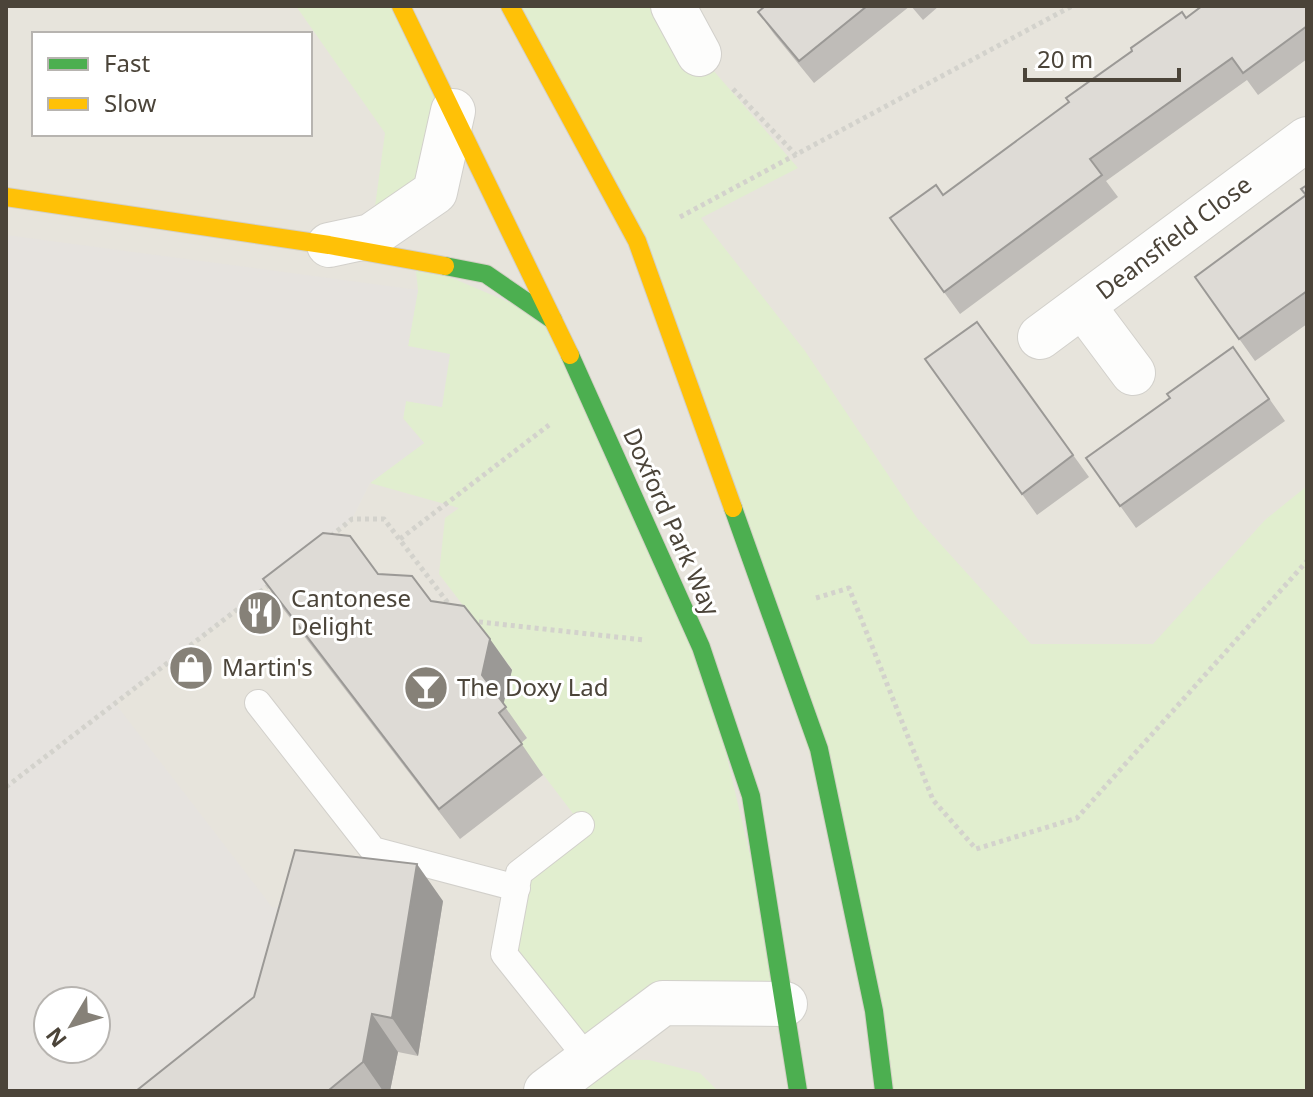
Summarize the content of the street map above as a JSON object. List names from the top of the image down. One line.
{"streets":{"main road":["Doxford Park Way"],"street":["Deansfield Close"]},"places":{"restaurant":["Cantonese Delight"],"shop":["Martin's"],"bar":["The Doxy Lad"]},"legend":["Fast","Slow"],"scale_bar":"20 m","north":"bottom left"}
